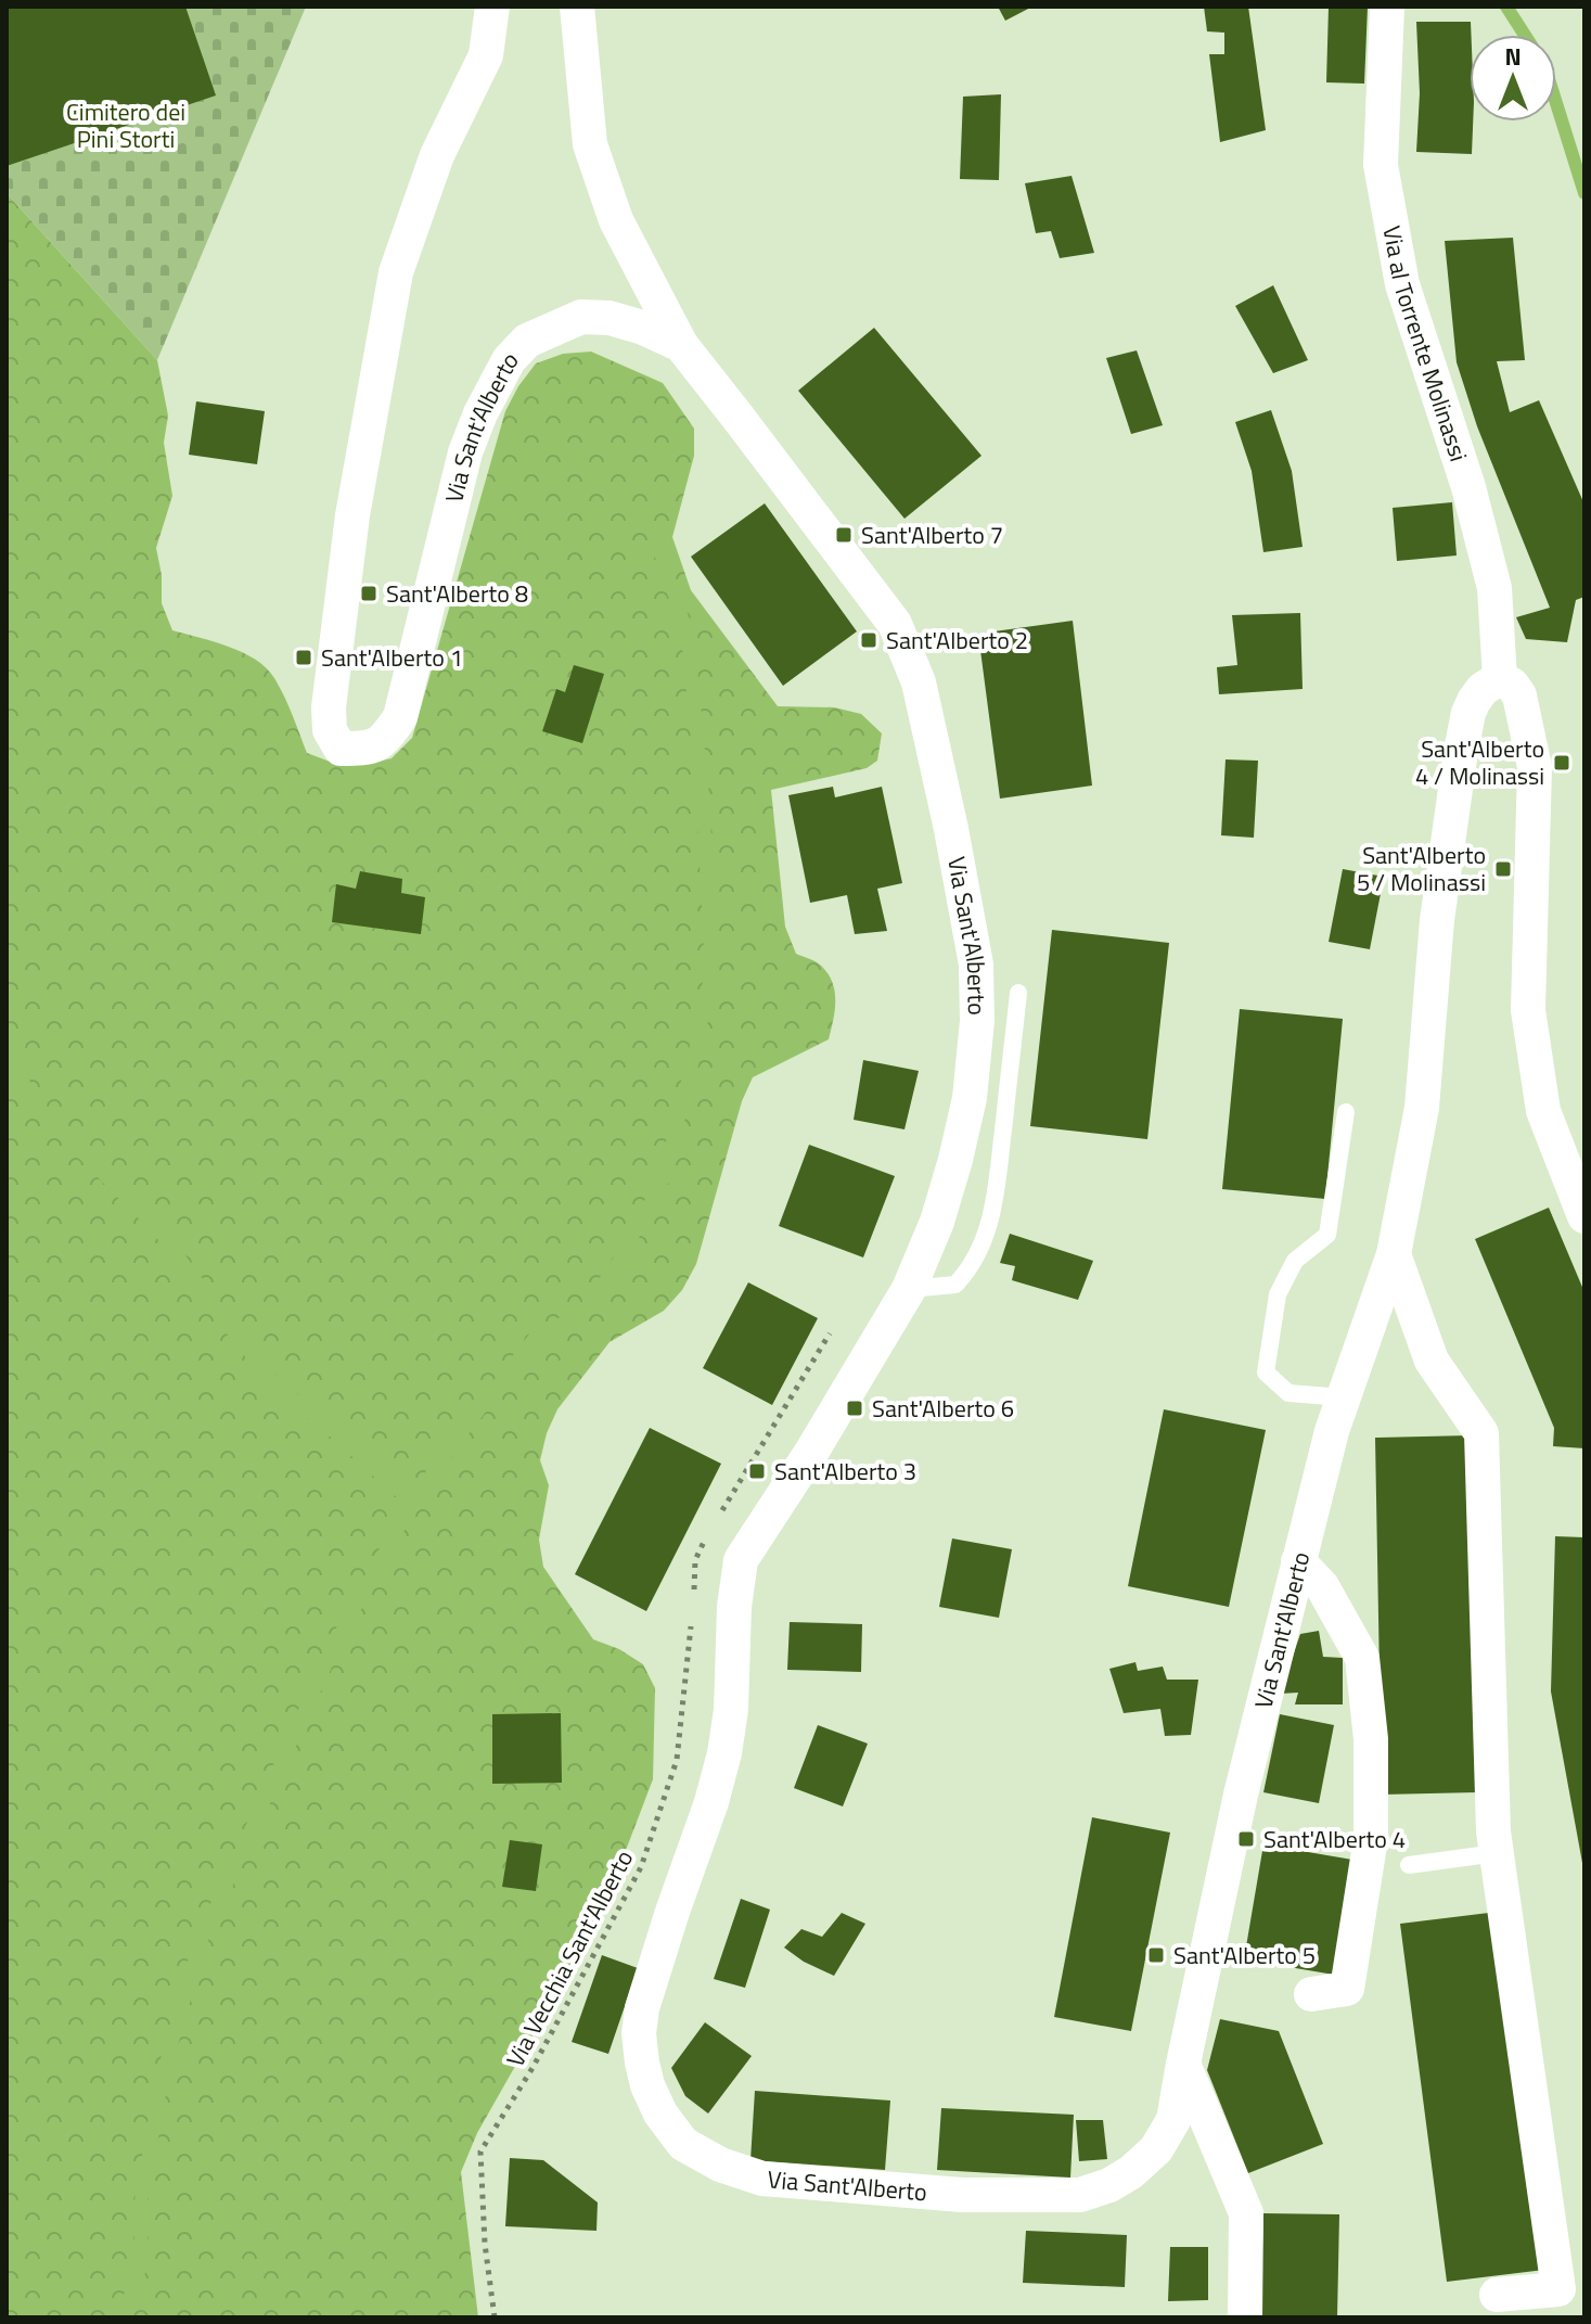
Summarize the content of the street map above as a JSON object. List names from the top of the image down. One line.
{"streets":{"street":["Via al Torrente Molinassi","Via Sant'Alberto"],"path":["Via Vecchia Sant'Alberto"]},"crossings":[["Via al Torrente Molinassi","Via Sant'Alberto"]],"parks":["Cimitero dei Pini Storti"],"places":{"transit":["Sant'Alberto 7","Sant'Alberto 8","Sant'Alberto 2","Sant'Alberto 1","Sant'Alberto 4 / Molinassi","Sant'Alberto 5 / Molinassi","Sant'Alberto 6","Sant'Alberto 3","Sant'Alberto 4","Sant'Alberto 5"]},"north":"top"}
